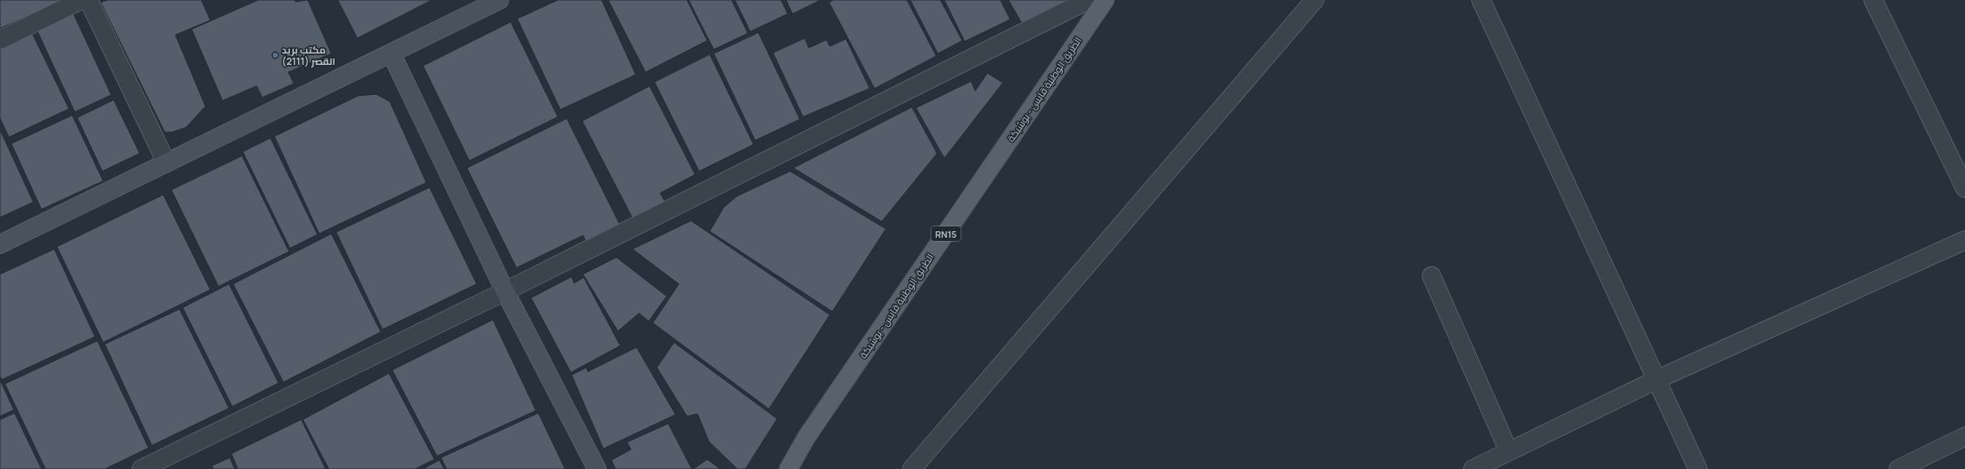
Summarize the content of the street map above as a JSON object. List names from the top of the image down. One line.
{"streets":{"main road":["الطريق الوطنية قابس - بوشبكة","RN15"]},"places":["مكتب بريد القصر (2111)"]}
